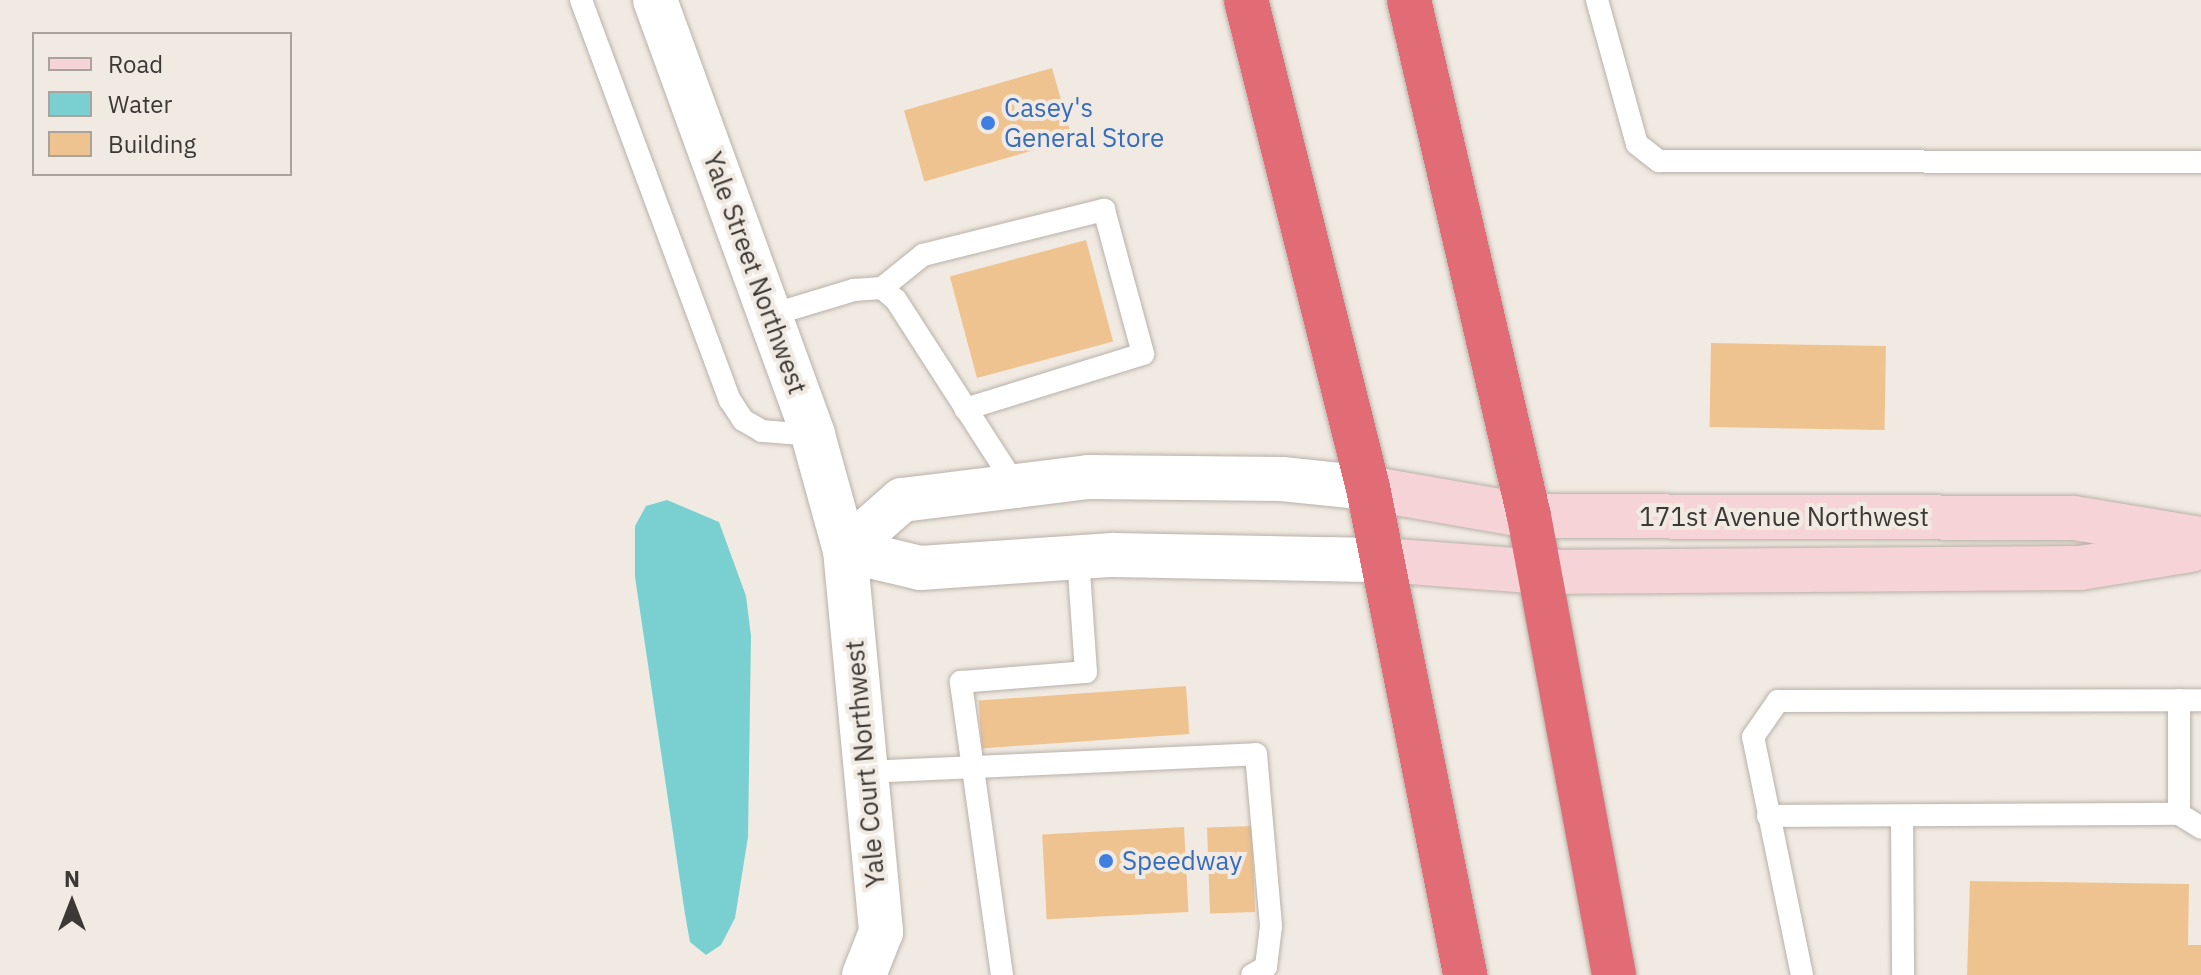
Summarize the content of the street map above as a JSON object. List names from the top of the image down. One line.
{"streets":{"street":["Yale Street Northwest","171st Avenue Northwest","Yale Court Northwest"]},"crossings":[["Yale Street Northwest","Yale Court Northwest"]],"places":["Casey's General Store","Speedway"],"legend":["Road","Water","Building"],"north":"top"}
